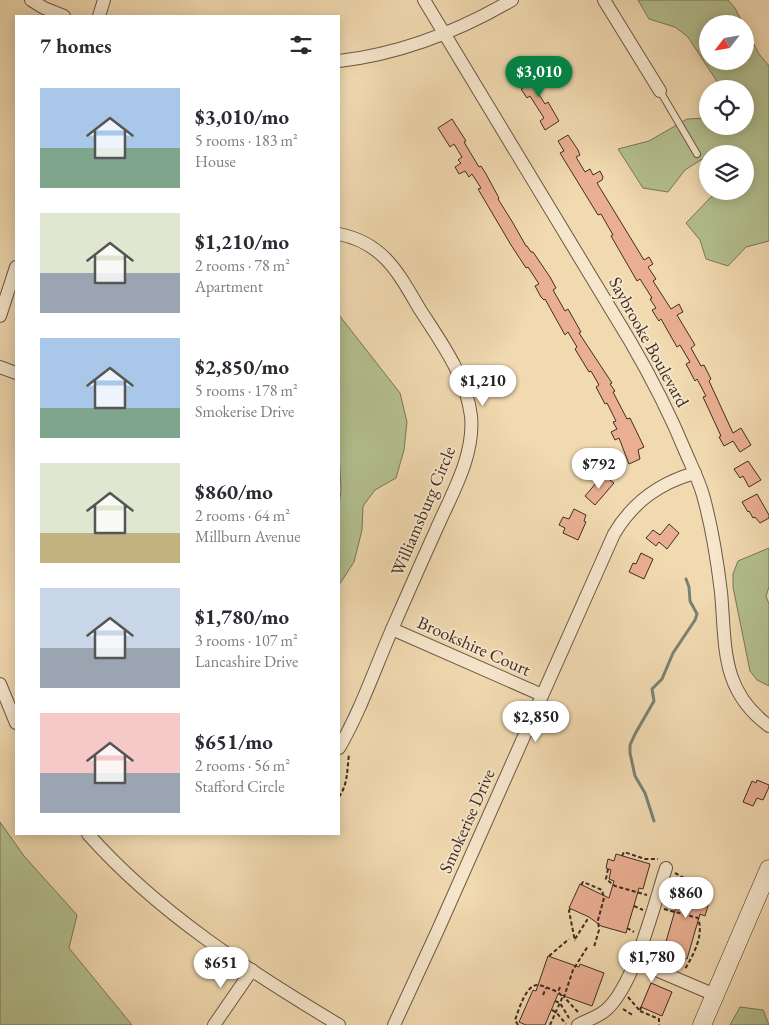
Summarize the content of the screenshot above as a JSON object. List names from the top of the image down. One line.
{"streets":{"street":["Saybrooke Boulevard","Williamsburg Circle","Brookshire Court","Smokerise Drive"]},"crossings":[["Saybrooke Boulevard","Smokerise Drive"],["Williamsburg Circle","Brookshire Court"],["Brookshire Court","Smokerise Drive"]],"north":"bottom left","page":{"heading":"7 homes","price":["$3,010","$1,210","$792","$2,850","$860","$1,780","$651"],"list":[{"name":"$3,010/mo","note":"5 rooms · 183 m² · House"},{"name":"$1,210/mo","note":"2 rooms · 78 m² · Apartment"},{"name":"$2,850/mo","note":"5 rooms · 178 m² · Smokerise Drive"},{"name":"$860/mo","note":"2 rooms · 64 m² · Millburn Avenue"},{"name":"$1,780/mo","note":"3 rooms · 107 m² · Lancashire Drive"},{"name":"$651/mo","note":"2 rooms · 56 m² · Stafford Circle"}]}}
